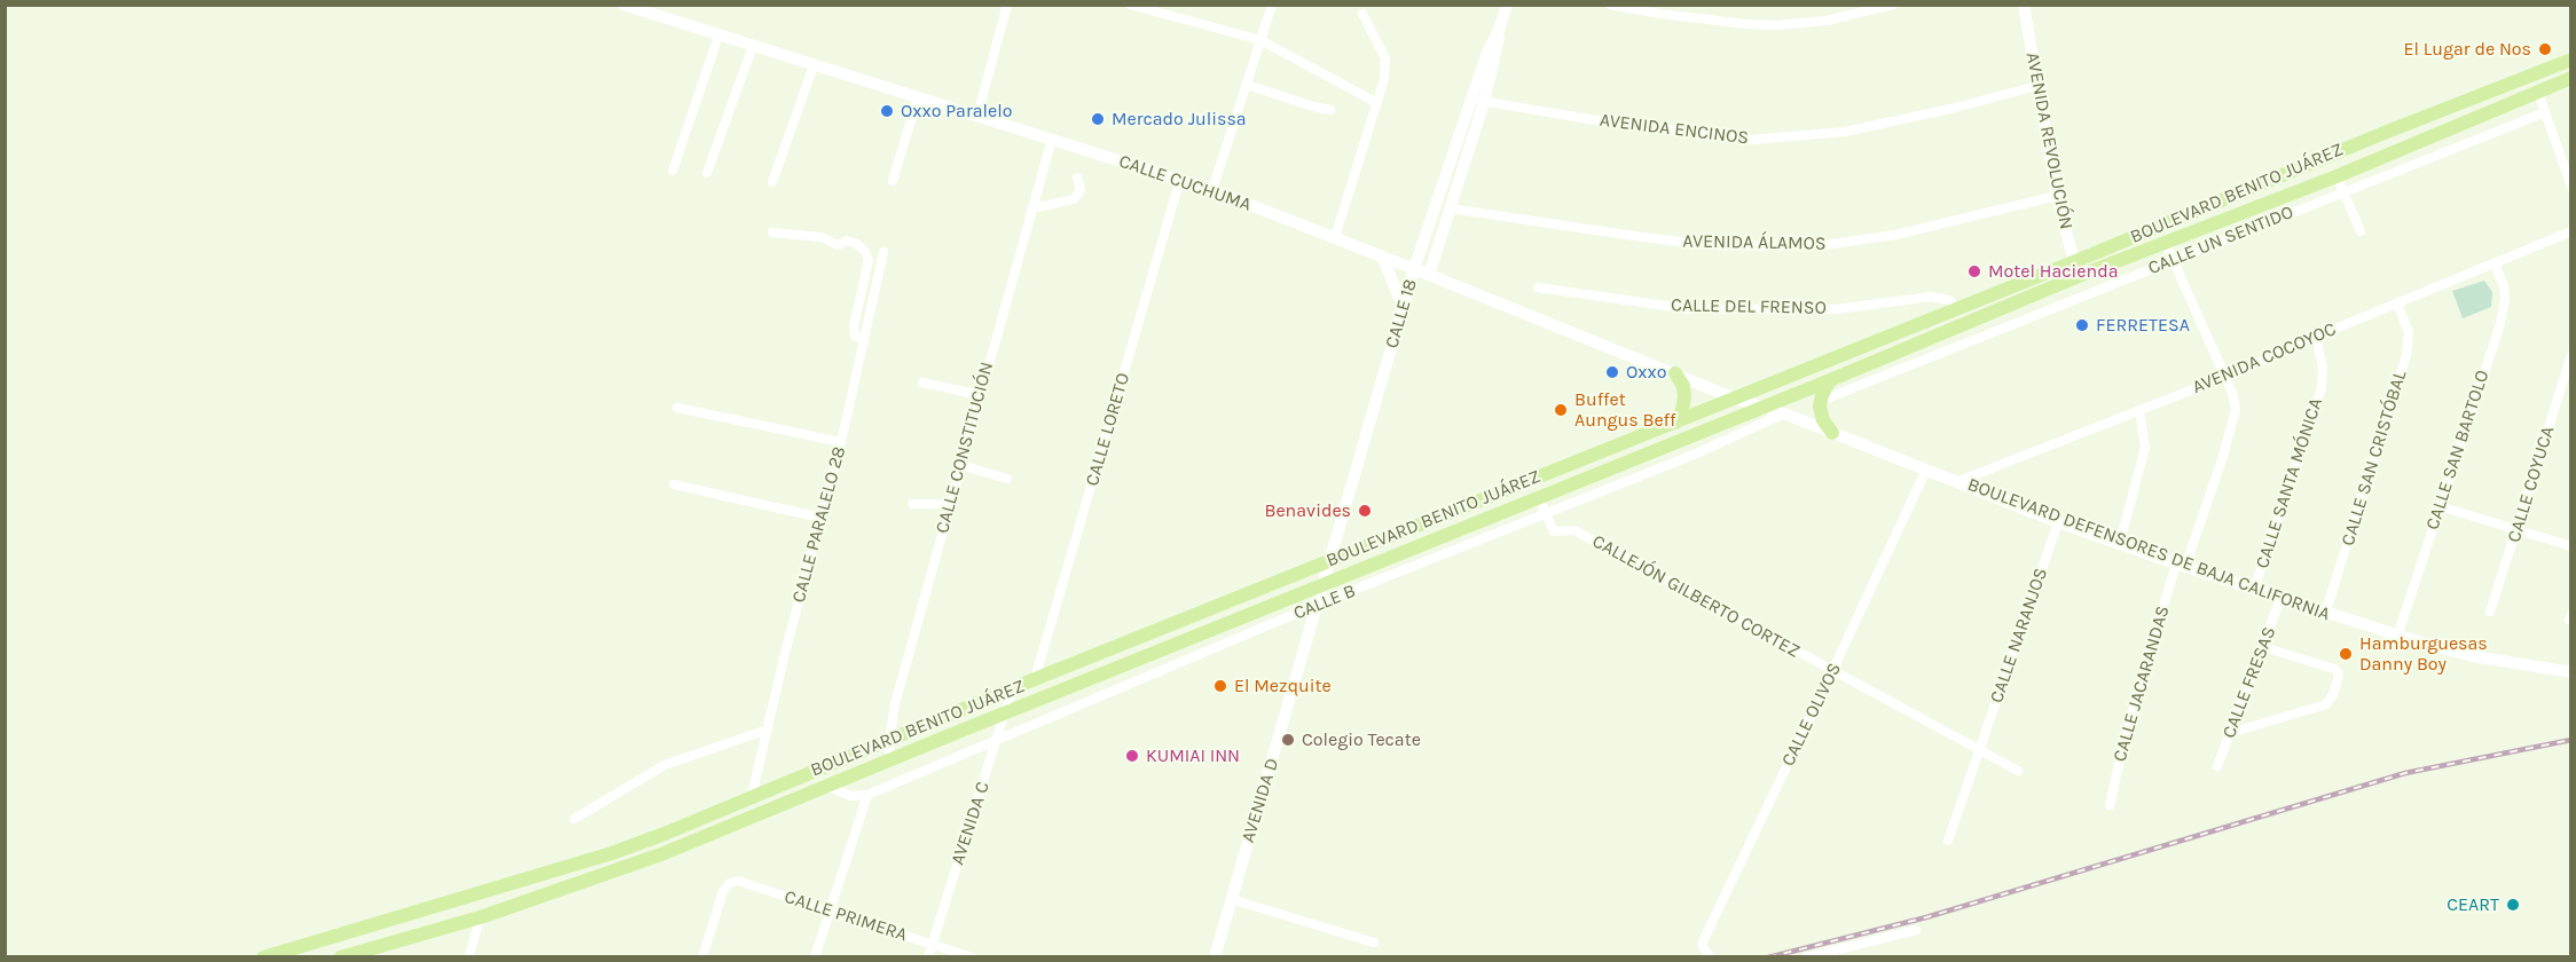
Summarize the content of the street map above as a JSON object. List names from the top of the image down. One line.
{"streets":{"main road":["BOULEVARD BENITO JUÁREZ"],"street":["AVENIDA ENCINOS","AVENIDA REVOLUCIÓN","CALLE CUCHUMA","CALLE UN SENTIDO","AVENIDA ÁLAMOS","CALLE DEL FRENSO","CALLE 18","AVENIDA COCOYOC","CALLE LORETO","CALLE CONSTITUCIÓN","CALLE SAN BARTOLO","CALLE SAN CRISTÓBAL","CALLE SANTA MÓNICA","CALLE COYUCA","CALLE PARALELO 28","BOULEVARD DEFENSORES DE BAJA CALIFORNIA","CALLEJÓN GILBERTO CORTEZ","CALLE B","CALLE NARANJOS","CALLE FRESAS","CALLE JACARANDAS","CALLE OLIVOS","AVENIDA D","AVENIDA C","CALLE PRIMERA"]},"crossings":[["AVENIDA ENCINOS","AVENIDA REVOLUCIÓN"],["AVENIDA ENCINOS","CALLE 18"],["AVENIDA REVOLUCIÓN","BOULEVARD BENITO JUÁREZ"],["AVENIDA REVOLUCIÓN","AVENIDA ÁLAMOS"],["CALLE CUCHUMA","BOULEVARD BENITO JUÁREZ"],["CALLE CUCHUMA","CALLE 18"],["CALLE CUCHUMA","CALLE LORETO"],["CALLE CUCHUMA","CALLE CONSTITUCIÓN"],["CALLE CUCHUMA","BOULEVARD DEFENSORES DE BAJA CALIFORNIA"],["BOULEVARD BENITO JUÁREZ","CALLE DEL FRENSO"],["BOULEVARD BENITO JUÁREZ","CALLE 18"],["BOULEVARD BENITO JUÁREZ","CALLE LORETO"],["BOULEVARD BENITO JUÁREZ","CALLE CONSTITUCIÓN"],["BOULEVARD BENITO JUÁREZ","CALLE PARALELO 28"],["BOULEVARD BENITO JUÁREZ","BOULEVARD DEFENSORES DE BAJA CALIFORNIA"],["BOULEVARD BENITO JUÁREZ","CALLE JACARANDAS"],["BOULEVARD BENITO JUÁREZ","AVENIDA C"],["CALLE UN SENTIDO","CALLE JACARANDAS"],["AVENIDA ÁLAMOS","CALLE 18"],["CALLE 18","CALLE B"],["CALLE 18","AVENIDA D"],["AVENIDA COCOYOC","CALLE SAN BARTOLO"],["AVENIDA COCOYOC","CALLE SAN CRISTÓBAL"],["AVENIDA COCOYOC","CALLE SANTA MÓNICA"],["AVENIDA COCOYOC","BOULEVARD DEFENSORES DE BAJA CALIFORNIA"],["AVENIDA COCOYOC","CALLE JACARANDAS"],["CALLE SAN BARTOLO","BOULEVARD DEFENSORES DE BAJA CALIFORNIA"],["CALLE SAN CRISTÓBAL","BOULEVARD DEFENSORES DE BAJA CALIFORNIA"],["CALLE SANTA MÓNICA","BOULEVARD DEFENSORES DE BAJA CALIFORNIA"],["BOULEVARD DEFENSORES DE BAJA CALIFORNIA","CALLE B"],["BOULEVARD DEFENSORES DE BAJA CALIFORNIA","CALLE NARANJOS"],["BOULEVARD DEFENSORES DE BAJA CALIFORNIA","CALLE FRESAS"],["BOULEVARD DEFENSORES DE BAJA CALIFORNIA","CALLE JACARANDAS"],["BOULEVARD DEFENSORES DE BAJA CALIFORNIA","CALLE OLIVOS"],["CALLEJÓN GILBERTO CORTEZ","CALLE B"],["CALLEJÓN GILBERTO CORTEZ","CALLE NARANJOS"],["CALLEJÓN GILBERTO CORTEZ","CALLE OLIVOS"],["CALLE B","AVENIDA D"],["CALLE B","AVENIDA C"],["AVENIDA C","CALLE PRIMERA"]],"places":["El Lugar de Nos","Oxxo Paralelo","Mercado Julissa","Motel Hacienda","FERRETESA","Oxxo","Buffet Aungus Beff","Benavides","Hamburguesas Danny Boy","El Mezquite","Colegio Tecate","KUMIAI INN","CEART"]}
